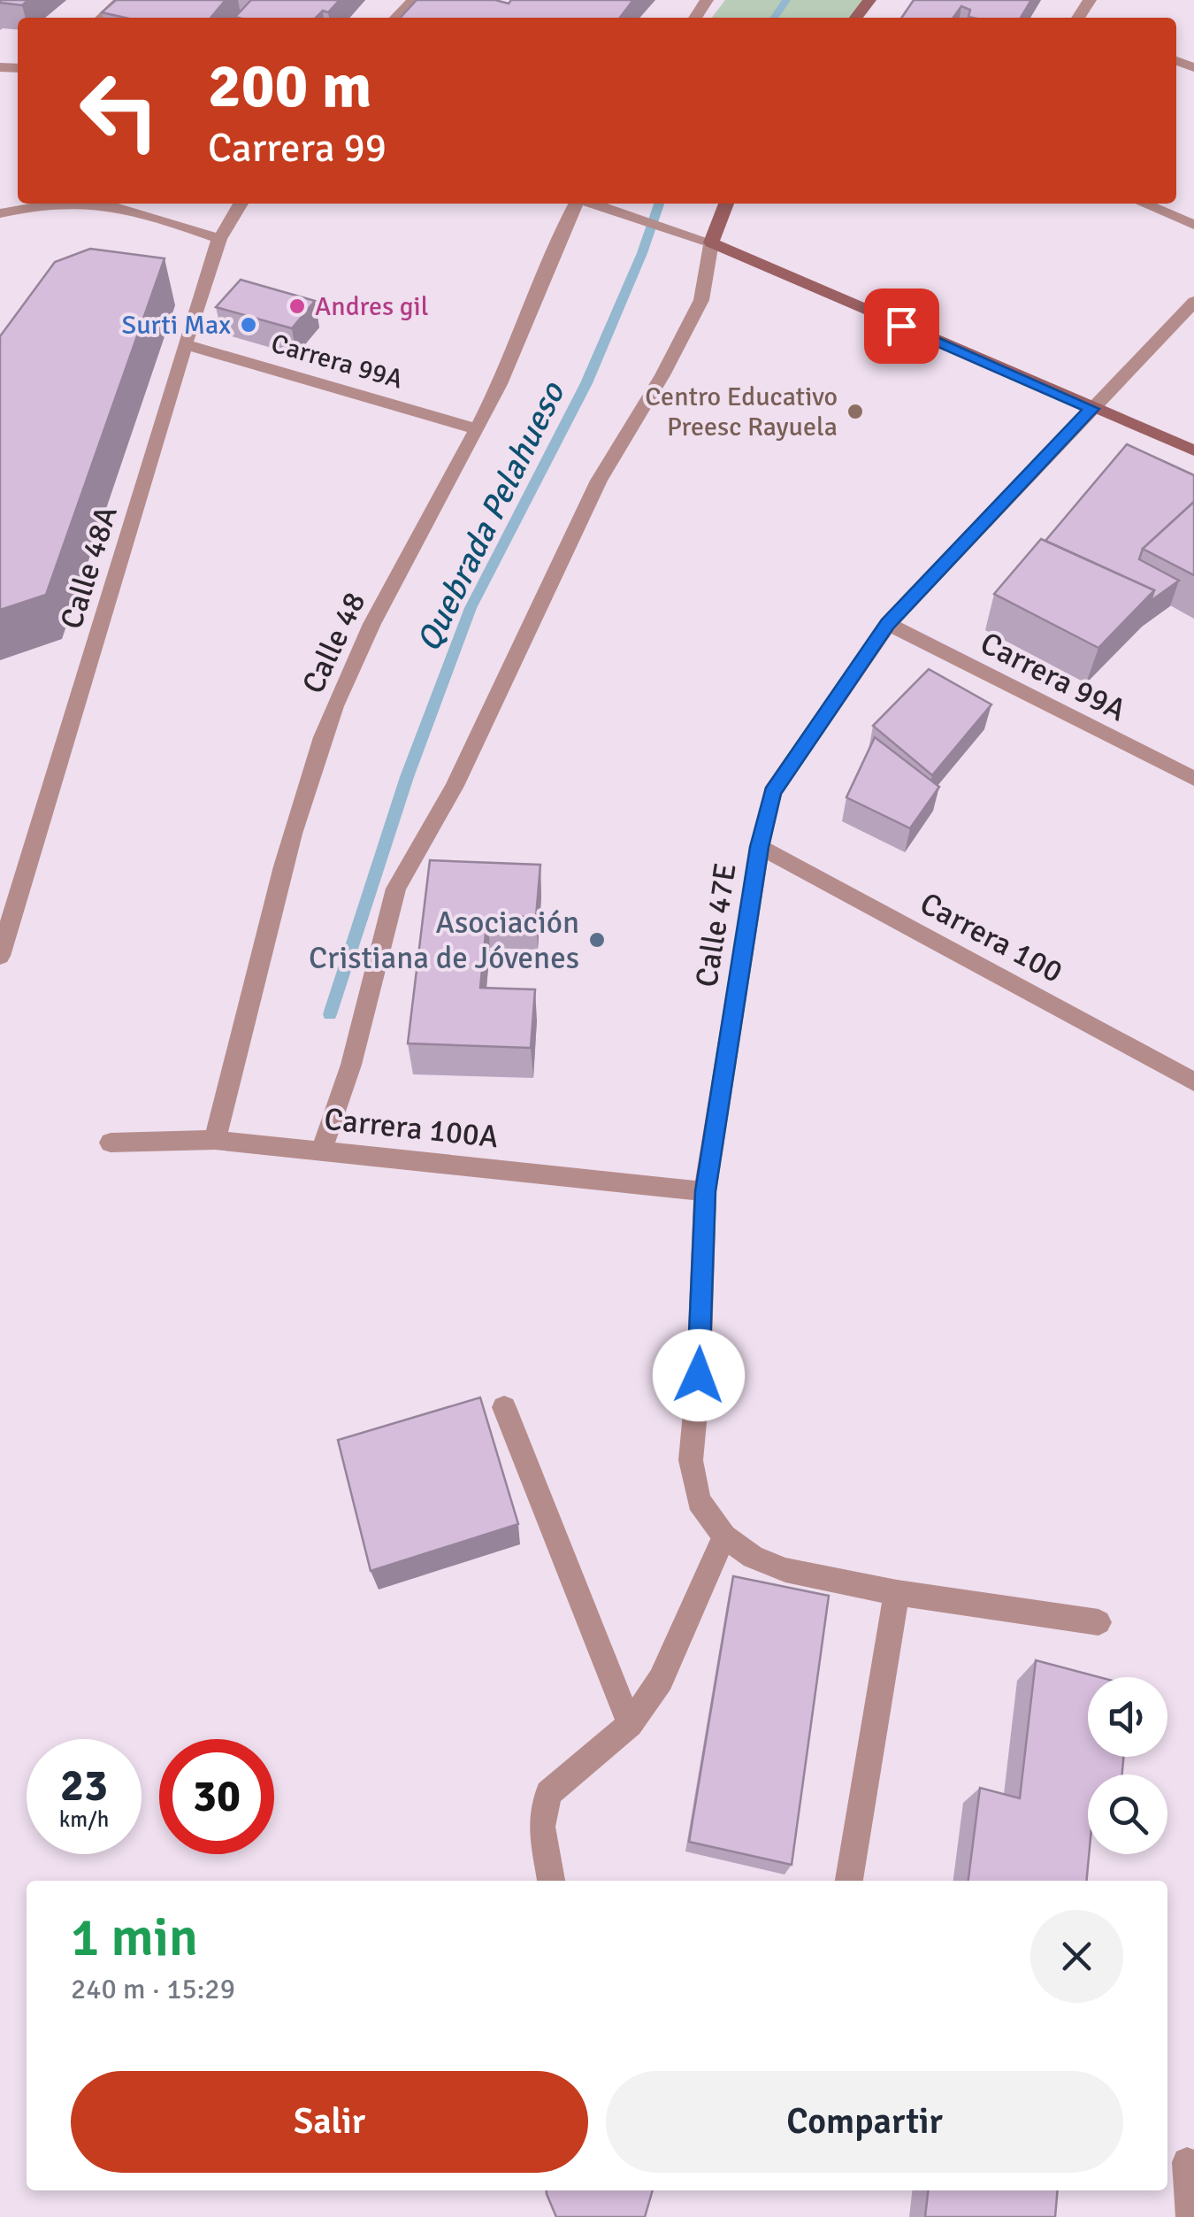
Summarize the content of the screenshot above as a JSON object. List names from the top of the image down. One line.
{"streets":{"street":["Carrera 99A","Calle 48A","Calle 48","Calle 47E","Carrera 100","Carrera 100A"]},"crossings":[["Carrera 99A","Calle 48A"],["Carrera 99A","Calle 48"],["Carrera 99A","Calle 47E"],["Calle 48","Carrera 100A"],["Calle 47E","Carrera 100"],["Calle 47E","Carrera 100A"]],"water":["Quebrada Pelahueso"],"places":["Andres gil","Surti Max","Centro Educativo Preesc Rayuela","Asociación Cristiana de Jóvenes"],"page":{"turn":["200 m","Carrera 99"],"speed":"23 km/h","limit":"30","heading":["1 min","240 m · 15:29"],"buttons":["Salir","Compartir"]}}
